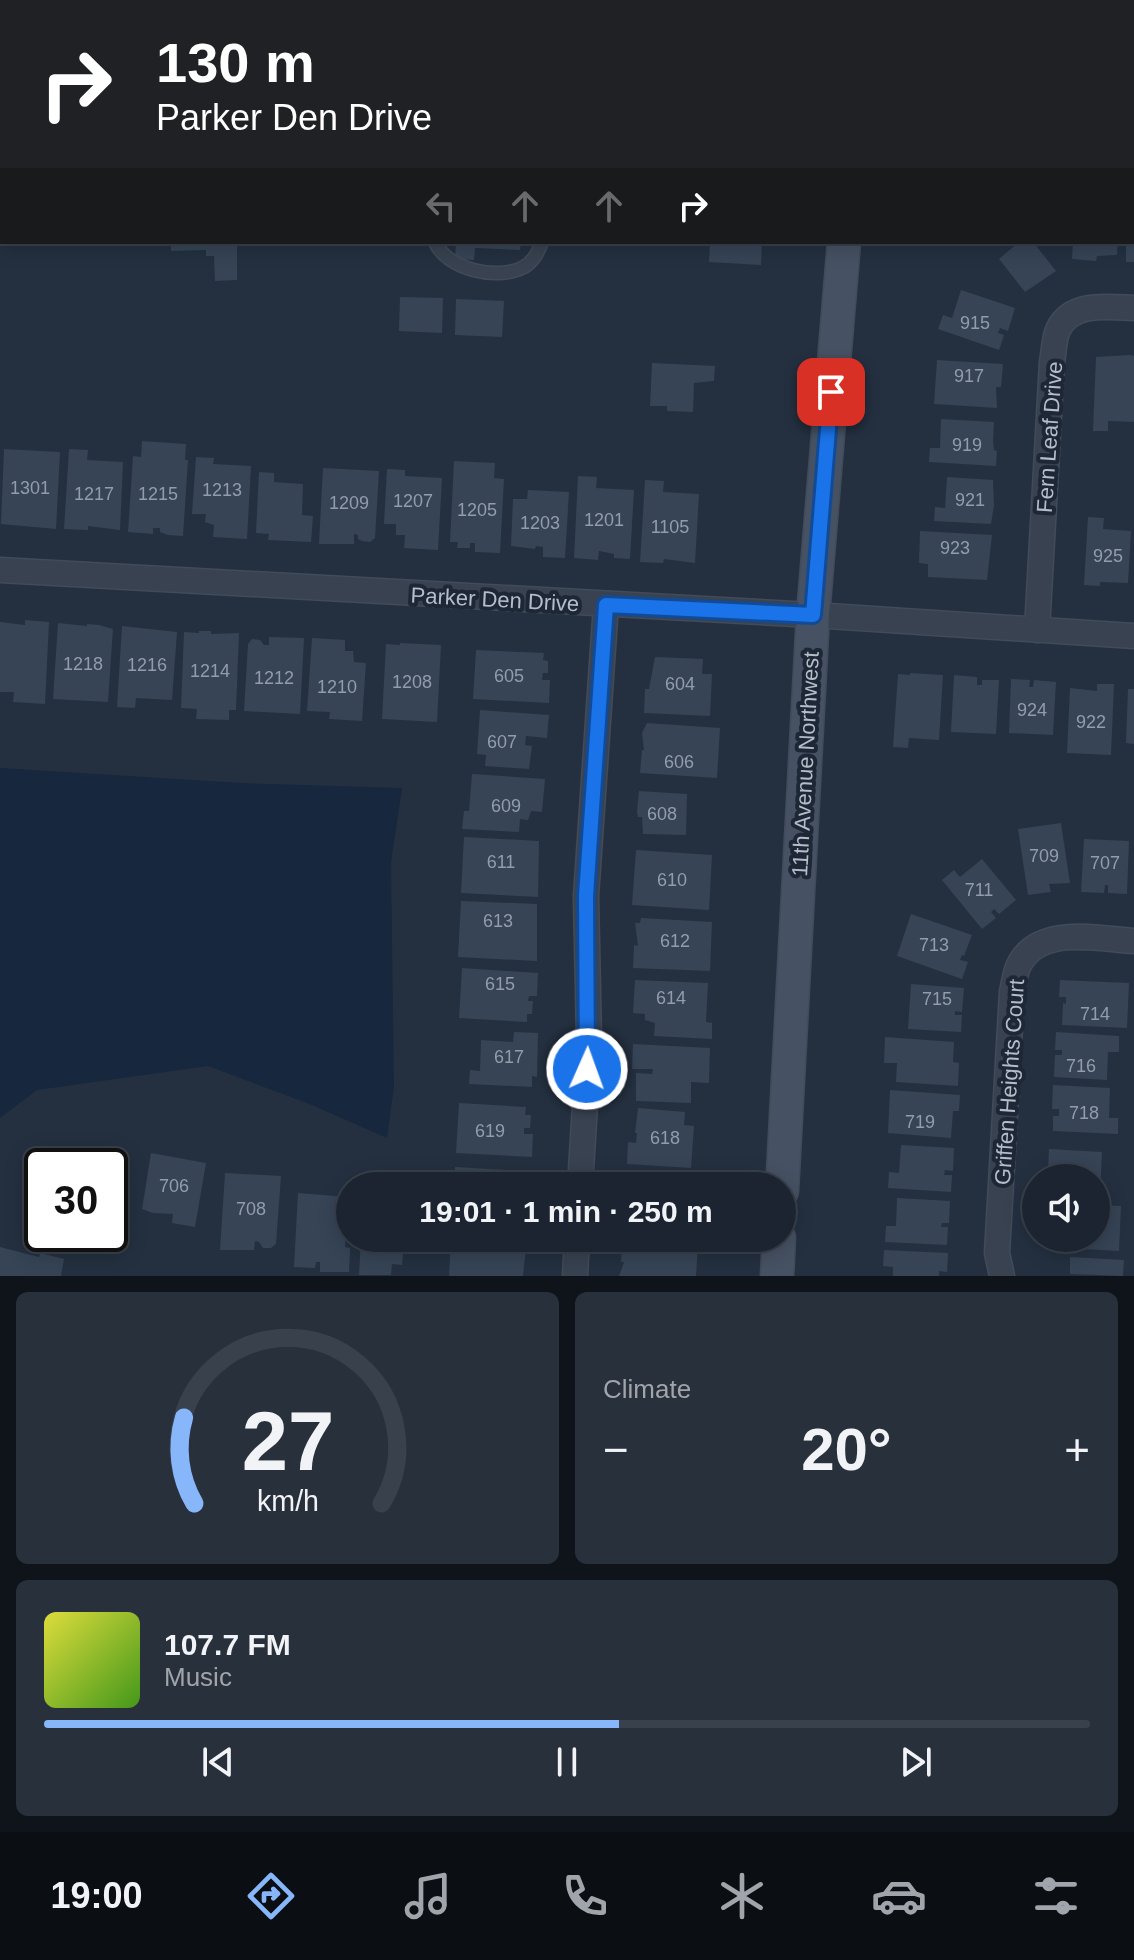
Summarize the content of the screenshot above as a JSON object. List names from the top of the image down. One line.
{"streets":{"street":["Fern Leaf Drive","Parker Den Drive","11th Avenue Northwest","Griffen Heights Court"]},"crossings":[["Fern Leaf Drive","Parker Den Drive"],["Parker Den Drive","11th Avenue Northwest"]],"house_numbers":["915","917","919","1301","1213","1217","1215","921","1207","1209","1205","1201","1203","1105","923","925","1218","1216","1214","605","1212","1208","604","1210","924","922","607","606","609","608","709","611","707","610","711","613","612","713","615","614","715","714","617","716","718","719","619","618","706","708"],"page":{"turn":["130 m","Parker Den Drive"],"limit":"30","trip":"19:01 · 1 min · 250 m","tile":"Climate","heat":["−","20°","+"],"song":["107.7 FM","Music"],"tabs":"19:00","gauge":["27","km/h"]}}
